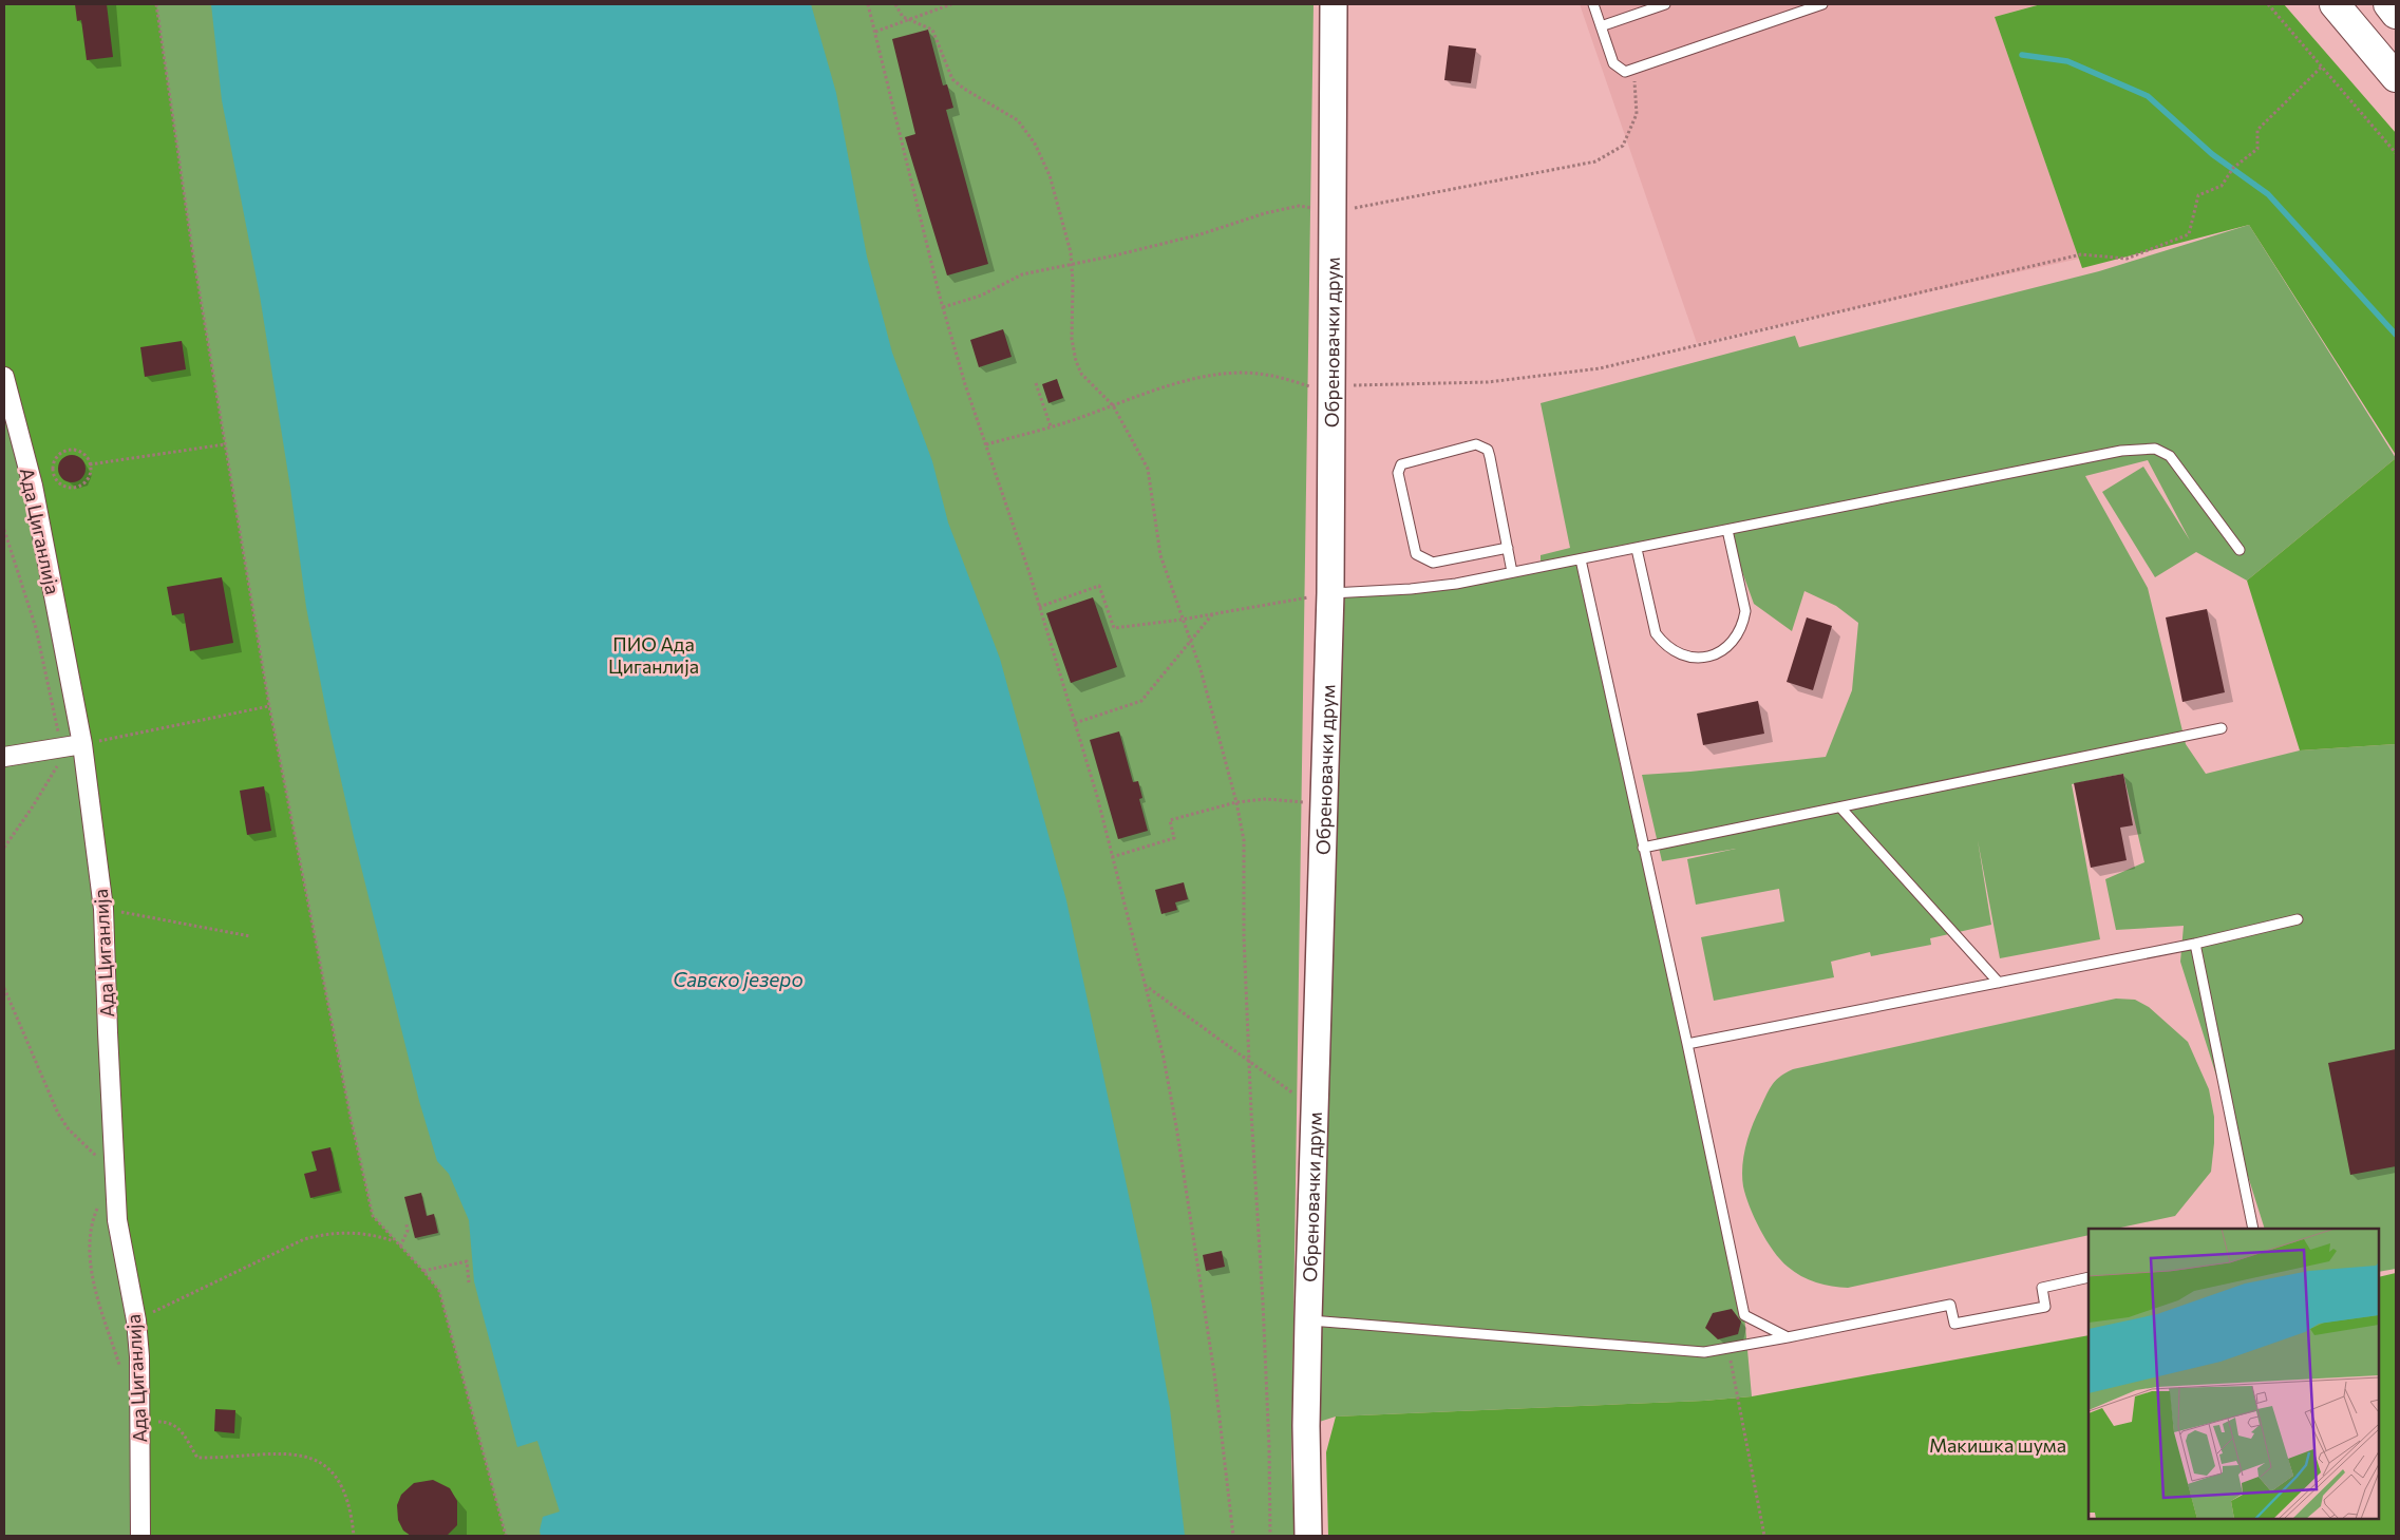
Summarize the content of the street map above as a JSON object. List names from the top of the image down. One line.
{"streets":{"street":["Обреновачки друм","Ада Циганлија"]},"water":["Савско језеро"],"parks":["ПИО Ада Циганлија","Макишка шума"]}
